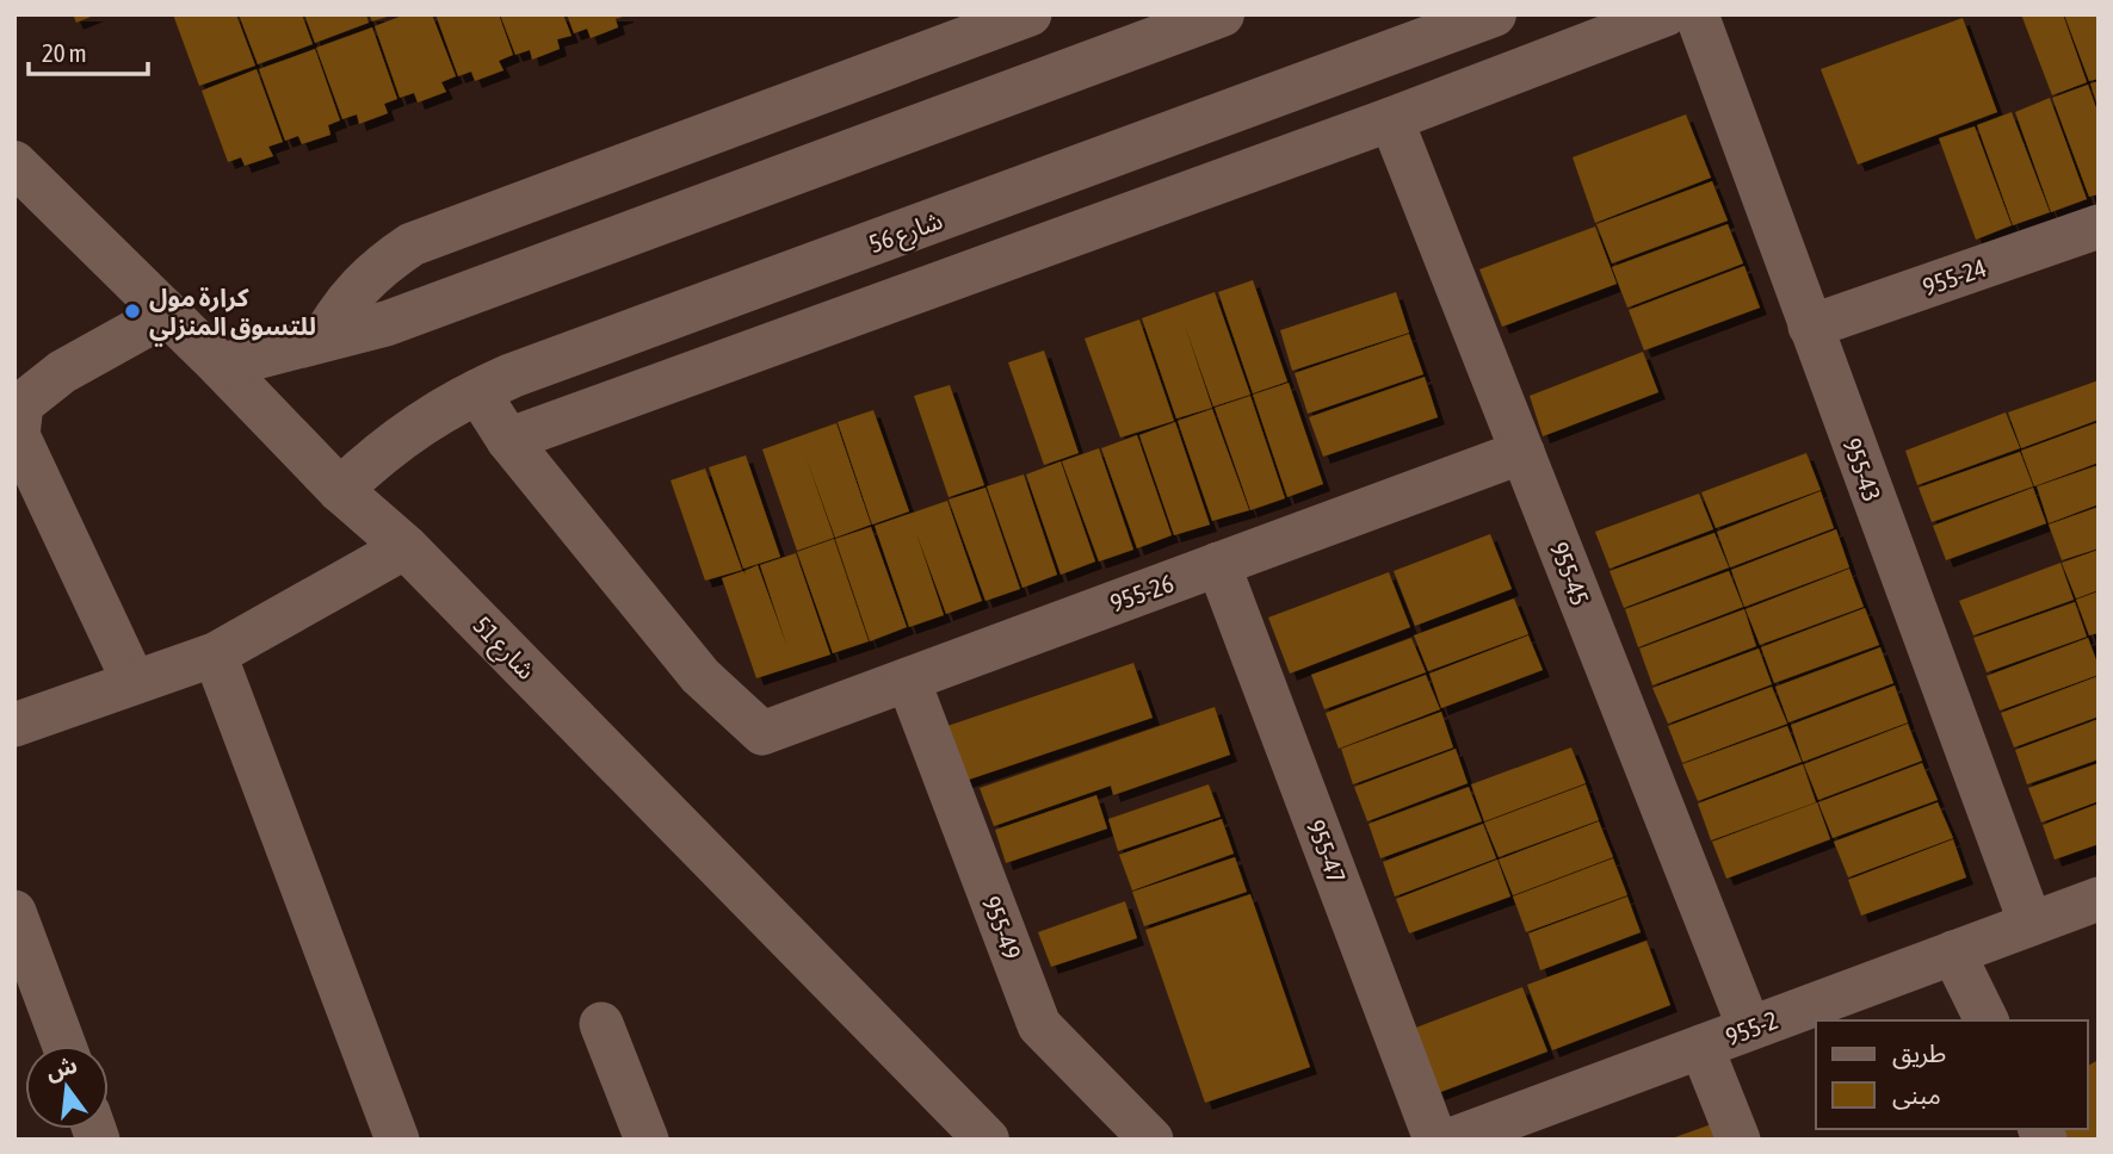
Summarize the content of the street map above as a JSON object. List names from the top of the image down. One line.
{"streets":{"street":["شارع 56","955-24","955-43","955-45","955-26","شارع 51","955-47","955-49","955-2"]},"crossings":[["شارع 56","شارع 51"],["955-24","955-43"],["955-43","955-2"],["955-45","955-26"],["955-45","955-2"],["955-26","955-47"],["955-26","955-49"]],"places":["كرارة مول للتسوق المنزلي"],"legend":["طريق","مبنى"],"scale_bar":"20 m","north":"top"}
